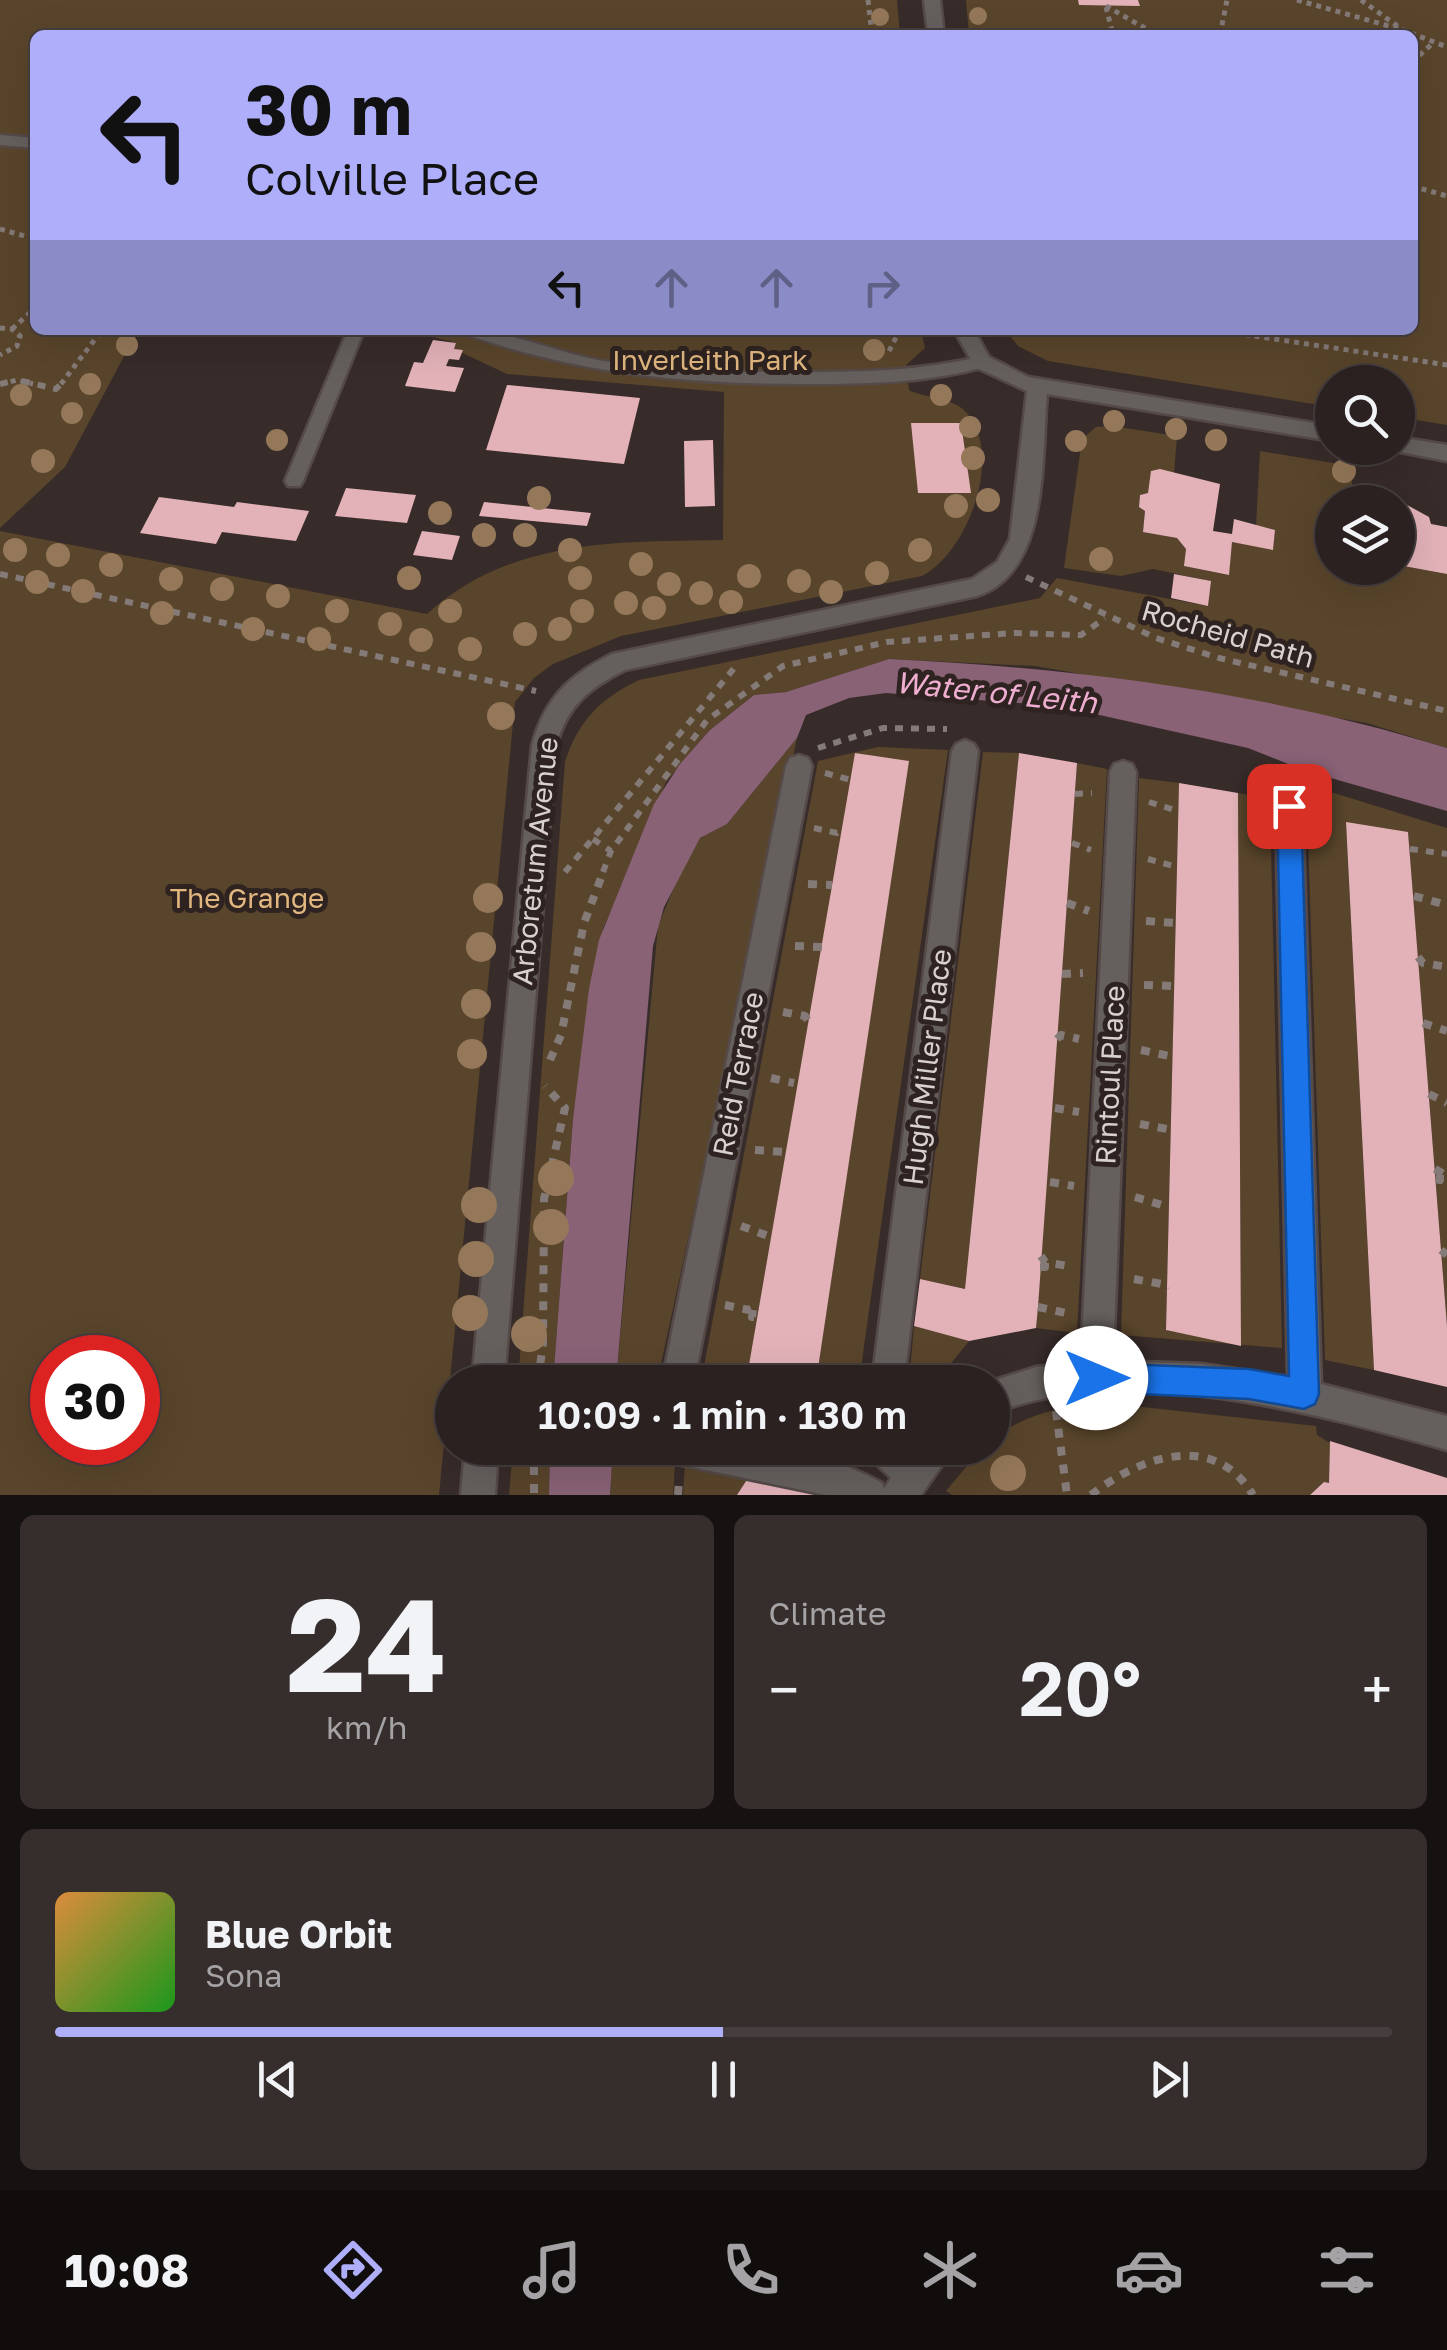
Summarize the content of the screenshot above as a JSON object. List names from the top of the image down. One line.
{"streets":{"street":["Arboretum Avenue","Hugh Miller Place","Reid Terrace","Rintoul Place"],"path":["Rocheid Path"]},"crossings":[["Rocheid Path","Arboretum Avenue"]],"water":["Water of Leith"],"parks":["Inverleith Park","The Grange"],"page":{"turn":["30 m","Colville Place"],"limit":"30","trip":"10:09 · 1 min · 130 m","tile":[["24","km/h"],"Climate"],"heat":["−","20°","+"],"song":["Blue Orbit","Sona"],"tabs":"10:08"}}
